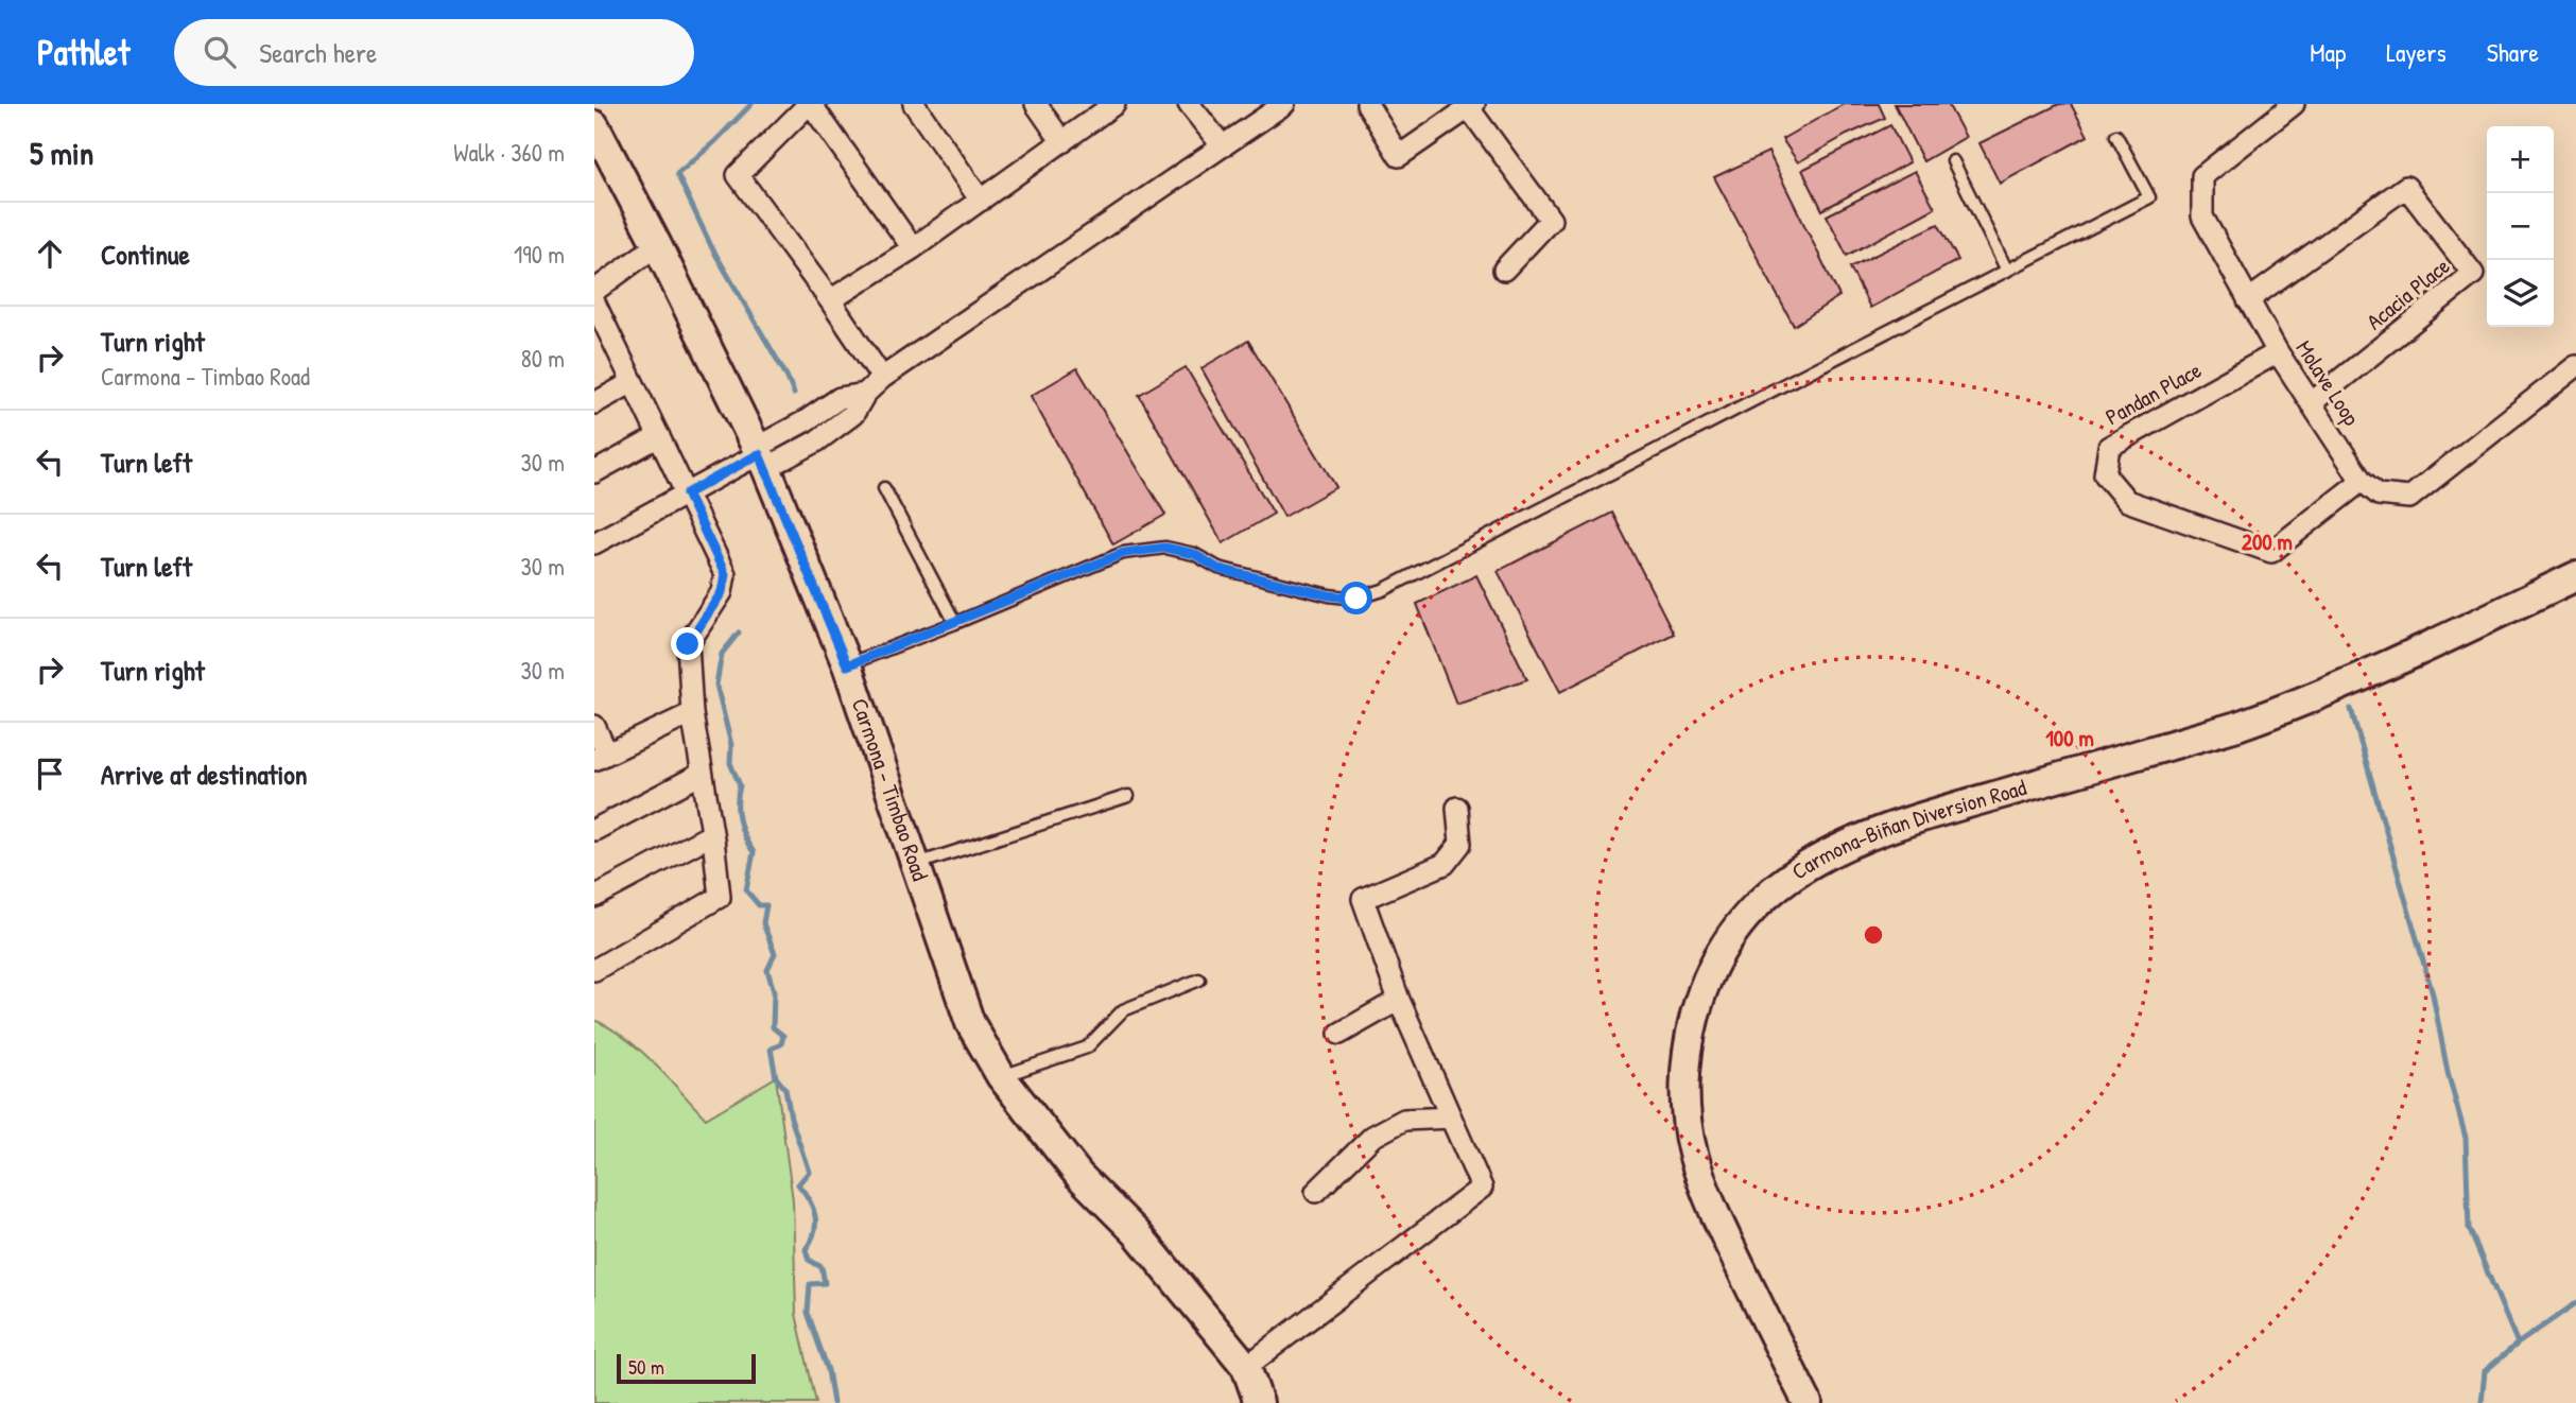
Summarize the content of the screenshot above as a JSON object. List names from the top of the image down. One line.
{"streets":{"main road":["Carmona - Timbao Road","Carmona-Biñan Diversion Road"],"street":["Acacia Place","Molave Loop","Pandan Place"]},"crossings":[["Acacia Place","Molave Loop"],["Molave Loop","Pandan Place"]],"scale_bar":"50 m","page":{"header":"Pathlet","search":"Search here","nav":["Map","Layers","Share"],"heading":["5 min","Walk · 360 m"],"map_buttons":["+","−"],"list":[["Continue","190 m"],["Turn right","Carmona - Timbao Road","80 m"],["Turn left","30 m"],["Turn left","30 m"],["Turn right","30 m"],"Arrive at destination"],"scale":"50 m"},"rings":["200 m","100 m"]}
